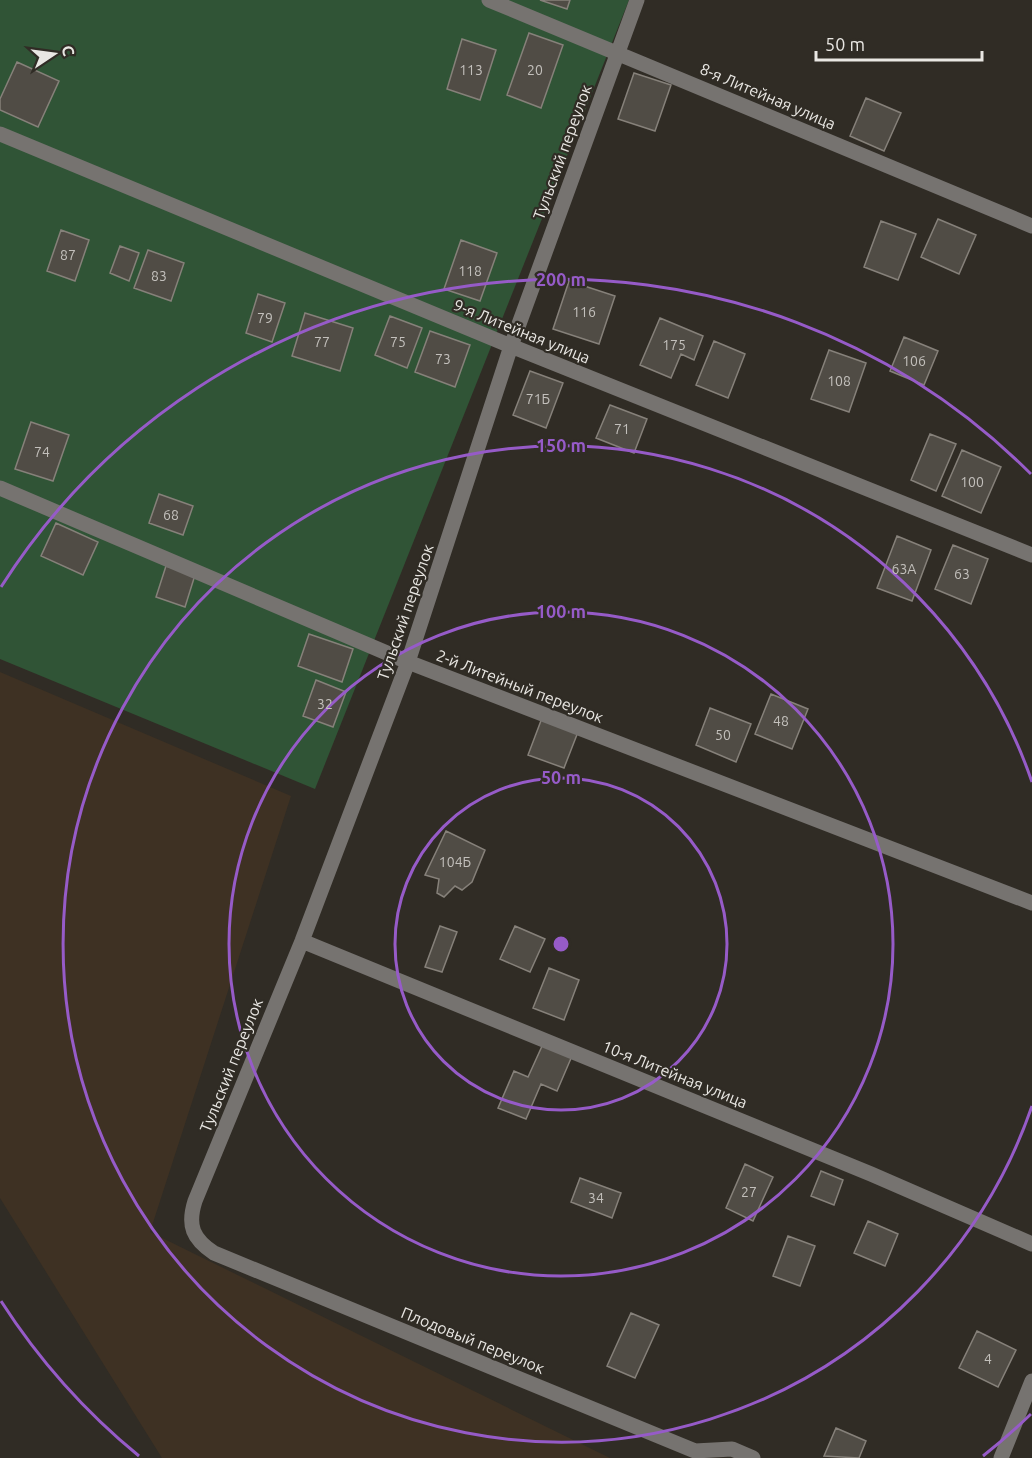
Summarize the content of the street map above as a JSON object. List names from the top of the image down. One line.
{"streets":{"street":["8-я Литейная улица","Тульский переулок","9-я Литейная улица","2-й Литейный переулок","10-я Литейная улица","Плодовый переулок"]},"crossings":[["8-я Литейная улица","Тульский переулок"],["Тульский переулок","9-я Литейная улица"],["Тульский переулок","2-й Литейный переулок"],["Тульский переулок","10-я Литейная улица"],["Тульский переулок","Плодовый переулок"]],"house_numbers":["113","20","87","118","83","116","79","77","75","175","73","106","108","71Б","71","74","100","68","63А","63","32","48","50","104Б","27","34","4"],"scale_bar":"50 m","north":"right","rings":["200 m","150 m","100 m","50 m"]}
